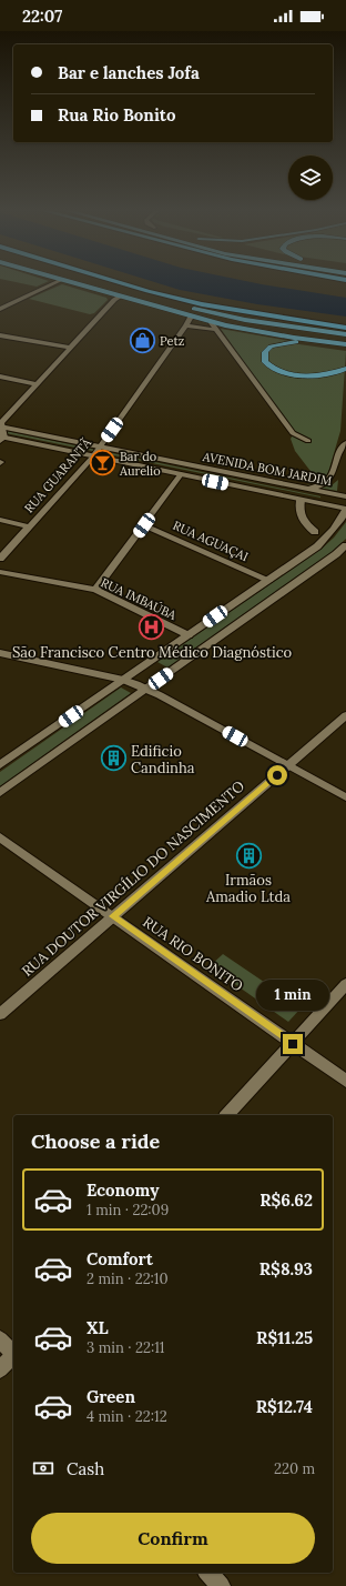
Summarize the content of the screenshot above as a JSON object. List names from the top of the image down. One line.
{"streets":{"street":["AVENIDA BOM JARDIM","RUA GUARANTÃ","RUA AGUAÇAI","RUA IMBAÚBA","RUA DOUTOR VIRGÍLIO DO NASCIMENTO","RUA RIO BONITO"]},"crossings":[["AVENIDA BOM JARDIM","RUA GUARANTÃ"],["RUA DOUTOR VIRGÍLIO DO NASCIMENTO","RUA RIO BONITO"]],"places":{"shop":["Petz"],"bar":["Bar do Aurelio"],"hospital":["São Francisco Centro Médico Diagnóstico"],"building":["Edificio Candinha","Irmãos Amadio Ltda"]},"page":{"status":"22:07","banner":["Bar e lanches Jofa","Rua Rio Bonito"],"bubble":"1 min","heading":"Choose a ride","list":[{"name":"Economy","note":"1 min · 22:09","value":"R$6.62"},{"name":"Comfort","note":"2 min · 22:10","value":"R$8.93"},{"name":"XL","note":"3 min · 22:11","value":"R$11.25"},{"name":"Green","note":"4 min · 22:12","value":"R$12.74"}],"pay":["Cash","220 m"],"buttons":"Confirm"}}
